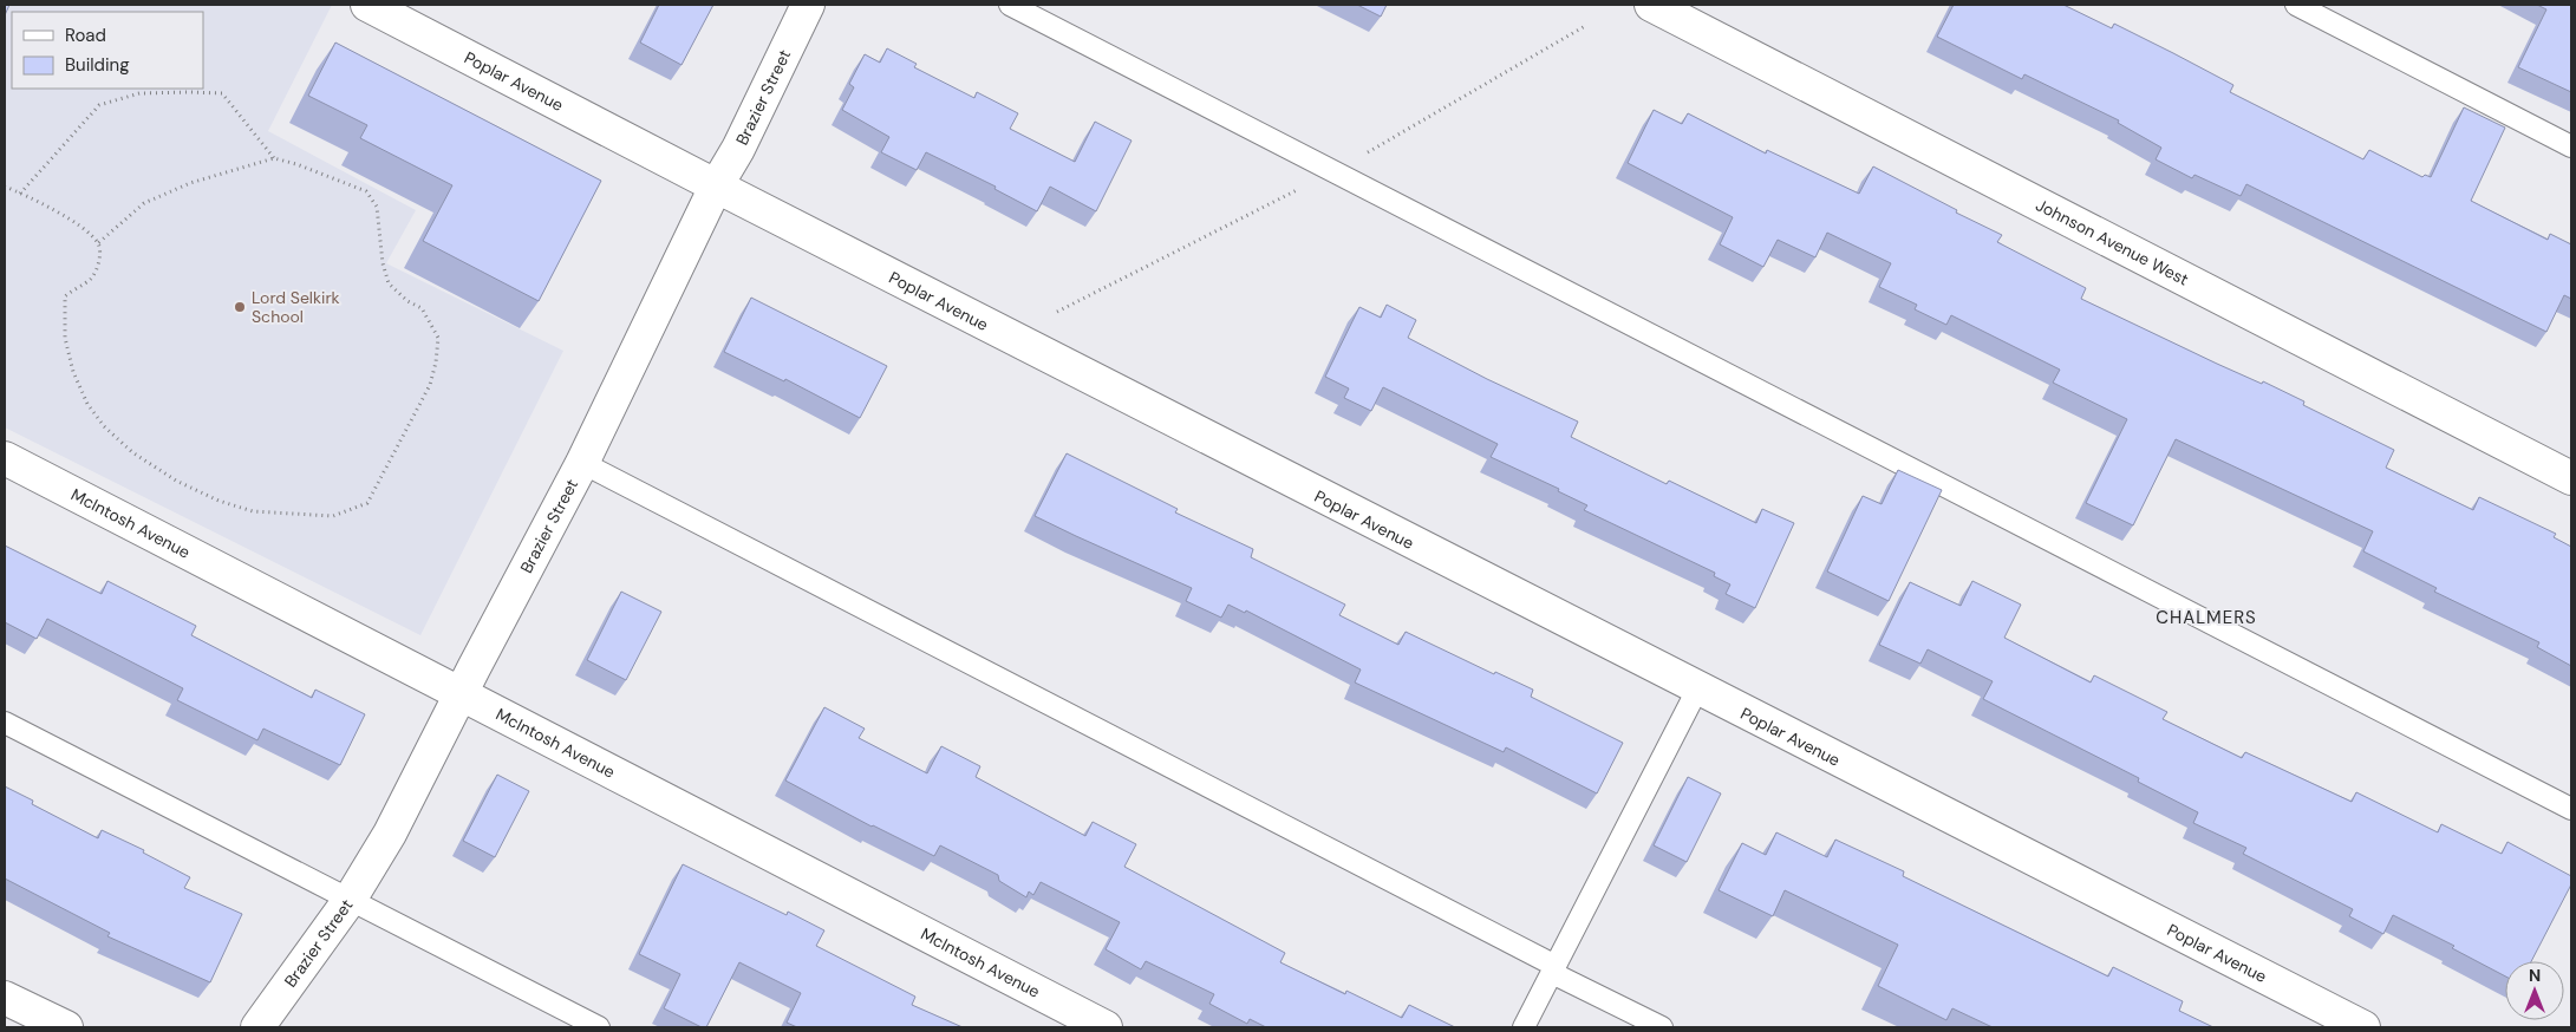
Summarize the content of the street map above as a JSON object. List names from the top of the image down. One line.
{"streets":{"street":["Poplar Avenue","Brazier Street","Johnson Avenue West","McIntosh Avenue"]},"crossings":[["Poplar Avenue","Brazier Street"],["Brazier Street","McIntosh Avenue"]],"districts":["CHALMERS"],"places":["Lord Selkirk School"],"legend":["Road","Building"],"north":"top"}
